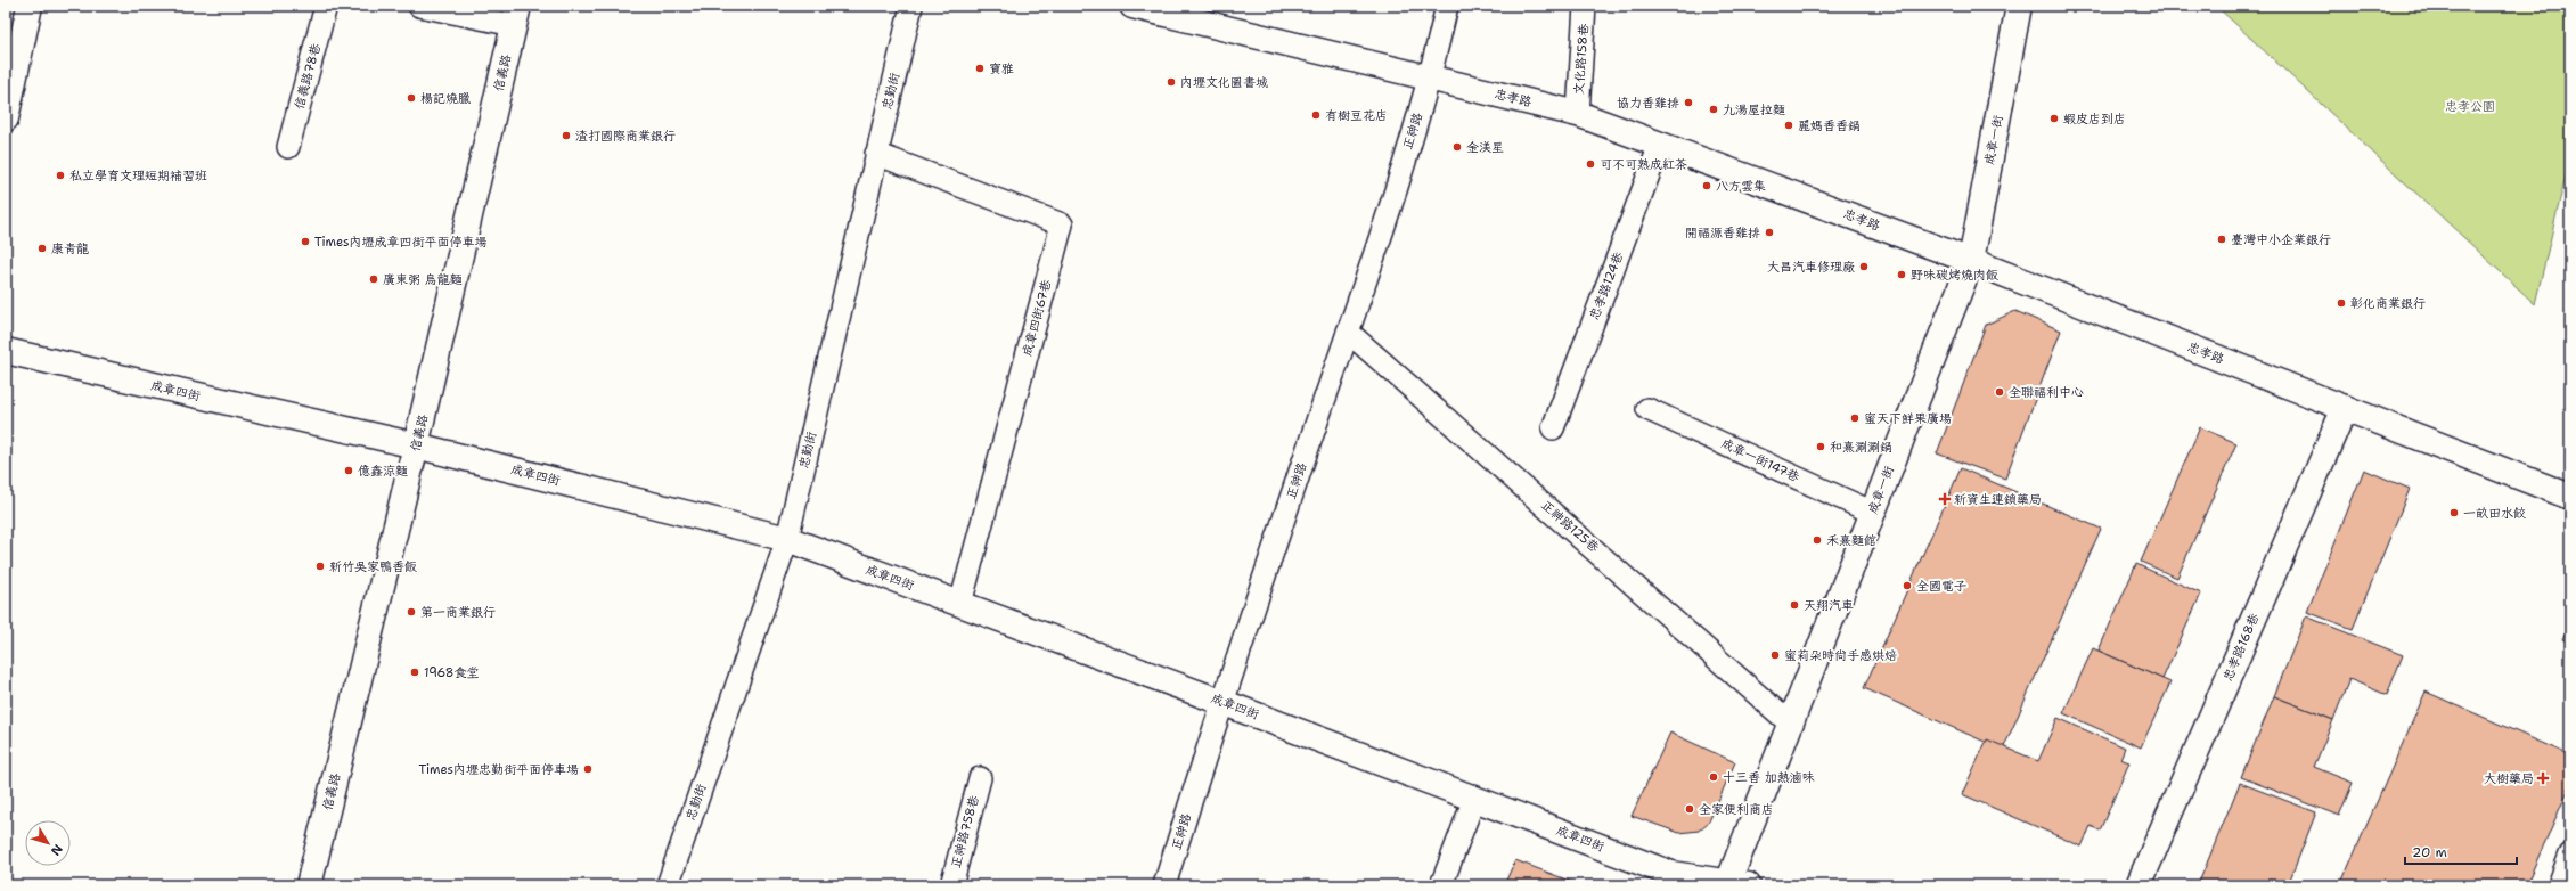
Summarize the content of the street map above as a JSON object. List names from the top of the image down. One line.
{"streets":{"street":["信義路","忠孝路","成章一街","成章四街","忠孝路168巷"],"lane":["文化路158巷","信義路78巷","忠勤街","正神路","忠孝路124巷","成章四街67巷","成章一街147巷","正神路125巷","正神路758巷"]},"crossings":[["文化路158巷","忠孝路"],["信義路","成章四街"],["忠勤街","成章四街67巷"],["忠勤街","成章四街"],["忠孝路","正神路"],["忠孝路","成章一街"],["忠孝路","忠孝路124巷"],["忠孝路","忠孝路168巷"],["正神路","成章四街"],["正神路","正神路125巷"],["成章一街","成章四街"],["成章一街","成章一街147巷"],["成章一街","正神路125巷"],["成章四街67巷","成章四街"]],"parks":["忠孝公園"],"places":{"other":["寶雅","內壢文化圖書城","楊記燒臘","協力香雞排","九湯屋拉麵","有樹豆花店","蝦皮店到店","麗媽香香鍋","渣打國際商業銀行","金渼星","可不可熟成紅茶","私立學育文理短期補習班","八方雲集","開福源香雞排","臺灣中小企業銀行","Times內壢成章四街平面停車場","康青龍","大昌汽車修理廠","野味碳烤燒肉飯","廣東粥 烏龍麵","彰化商業銀行","全聯福利中心","蜜天下鮮果廣場","和熹涮涮鍋","億鑫涼麵","一畝田水餃","禾熹麵館","新竹吳家鴨香飯","全國電子","天翔汽車","第一商業銀行","蜜莉朵時尚手感烘焙","1968食堂","Times內壢忠勤街平面停車場","十三香 加熱滷味","全家便利商店"],"health":["新資生連鎖藥局","大樹藥局"]},"scale_bar":"20 m","north":"bottom right"}
